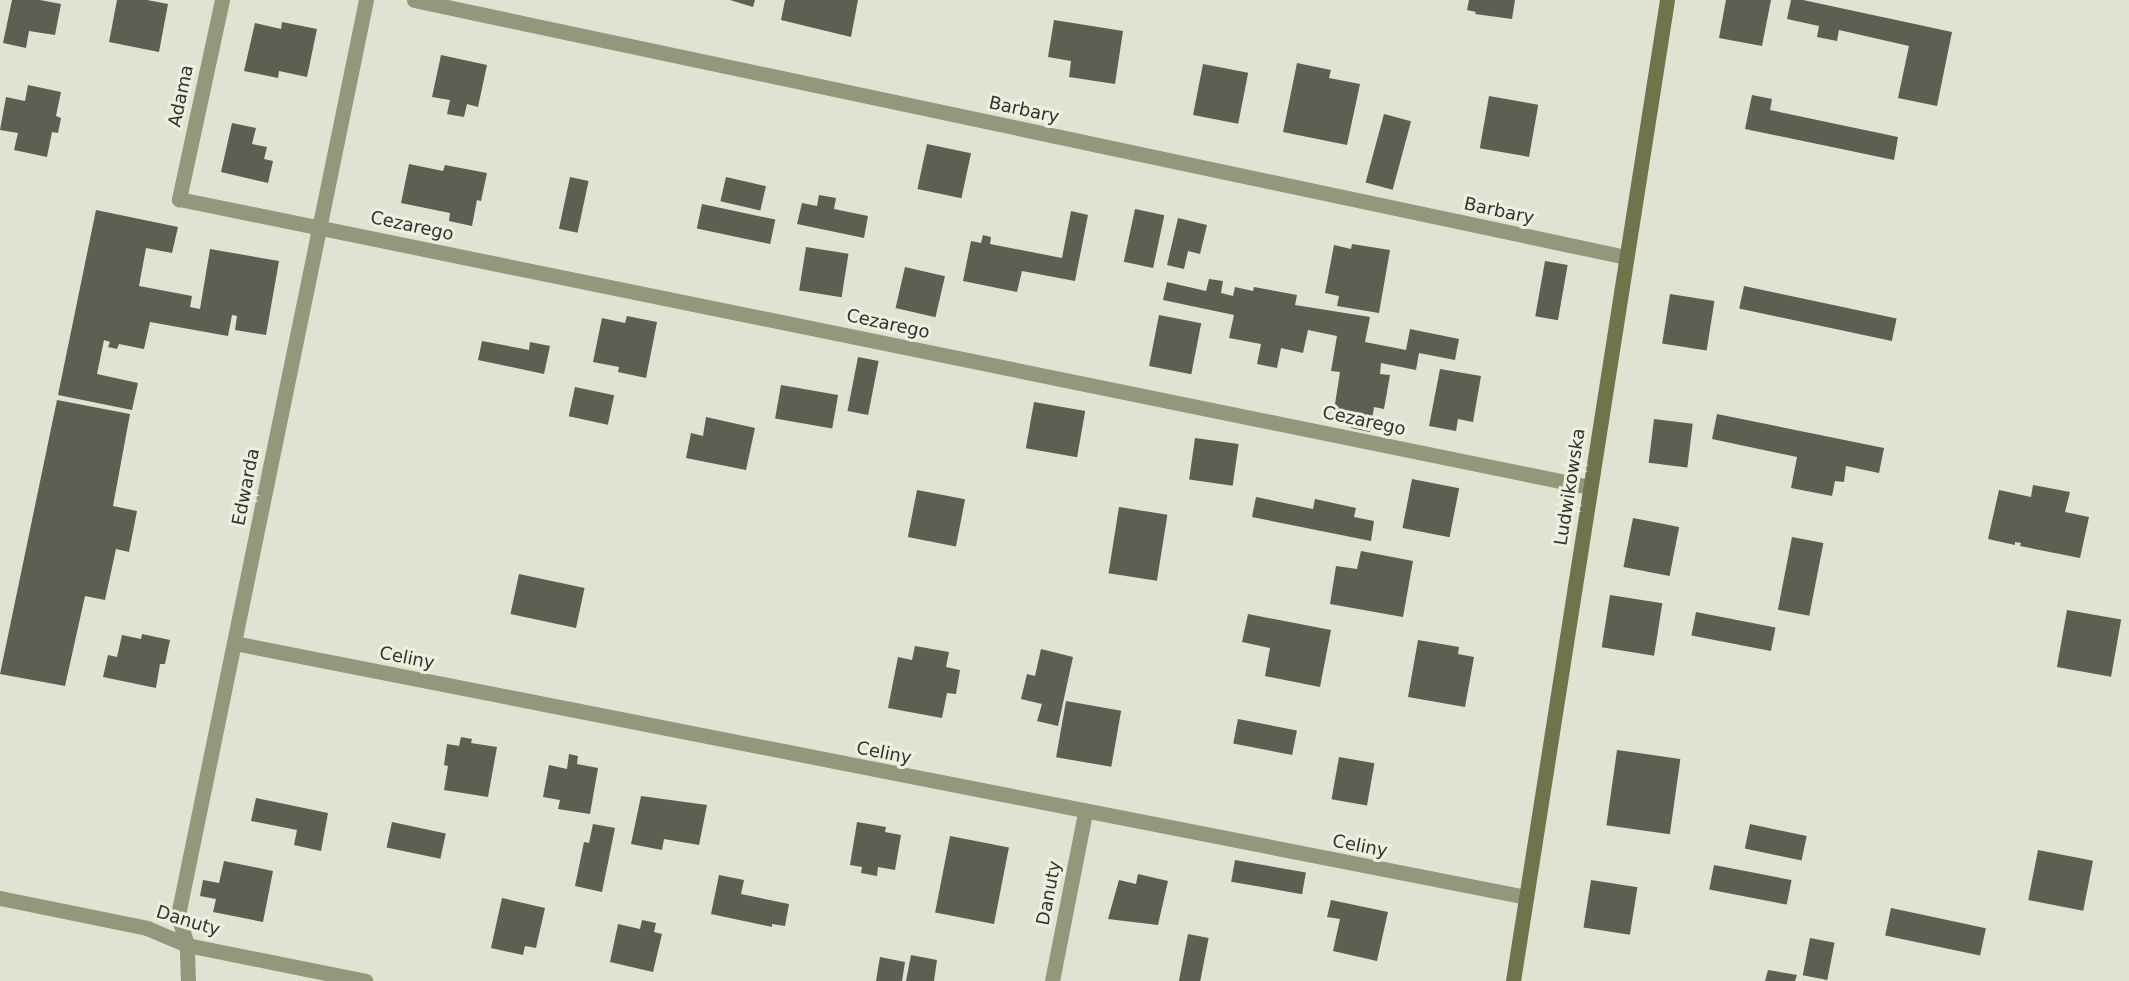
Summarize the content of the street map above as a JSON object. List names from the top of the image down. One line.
{"streets":{"street":["Adama","Barbary","Cezarego","Edwarda","Ludwikowska","Celiny","Danuty"]},"crossings":[["Adama","Cezarego"],["Barbary","Ludwikowska"],["Cezarego","Edwarda"],["Cezarego","Ludwikowska"],["Edwarda","Celiny"],["Edwarda","Danuty"],["Ludwikowska","Celiny"],["Celiny","Danuty"]]}
